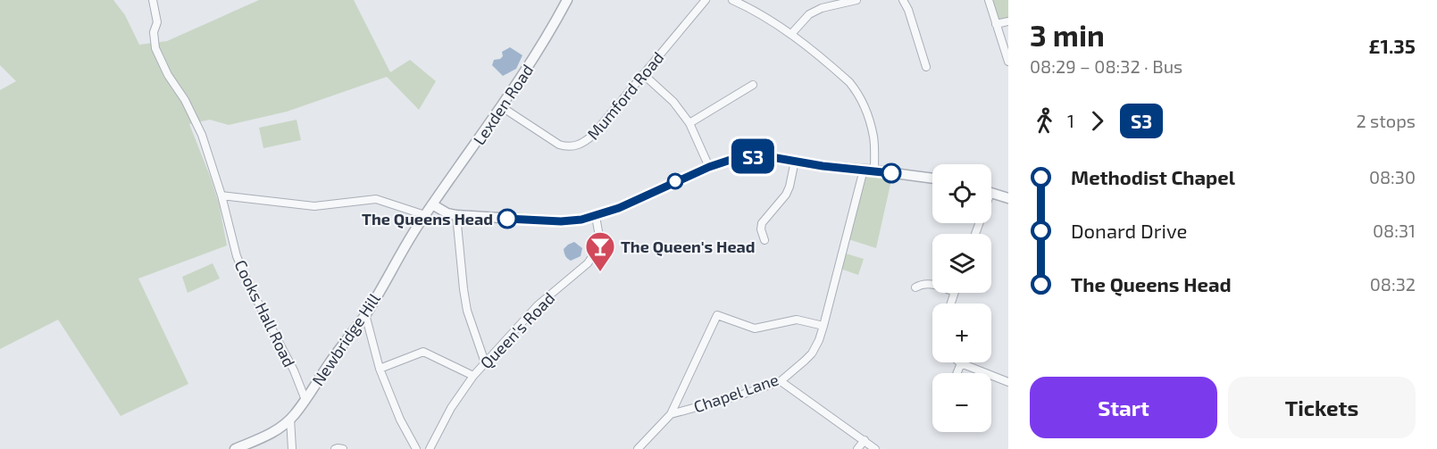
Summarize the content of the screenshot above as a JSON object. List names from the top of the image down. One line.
{"streets":{"street":["Mumford Road","Lexden Road","Cooks Hall Road","Queen's Road","Newbridge Hill","Chapel Lane"]},"crossings":[["Mumford Road","Lexden Road"],["Lexden Road","Newbridge Hill"],["Cooks Hall Road","Newbridge Hill"]],"places":{"other":["The Queens Head"],"bar":["The Queen's Head"]},"lines":["bus line S3"],"page":{"on_map":"S3","heading":["3 min","08:29 – 08:32 · Bus","£1.35"],"legs":["1","S3","2 stops"],"list":[{"name":"Methodist Chapel","value":"08:30"},{"name":"Donard Drive","value":"08:31"},{"name":"The Queens Head","value":"08:32"}],"map_buttons":["+","−"],"buttons":["Start","Tickets"]}}
